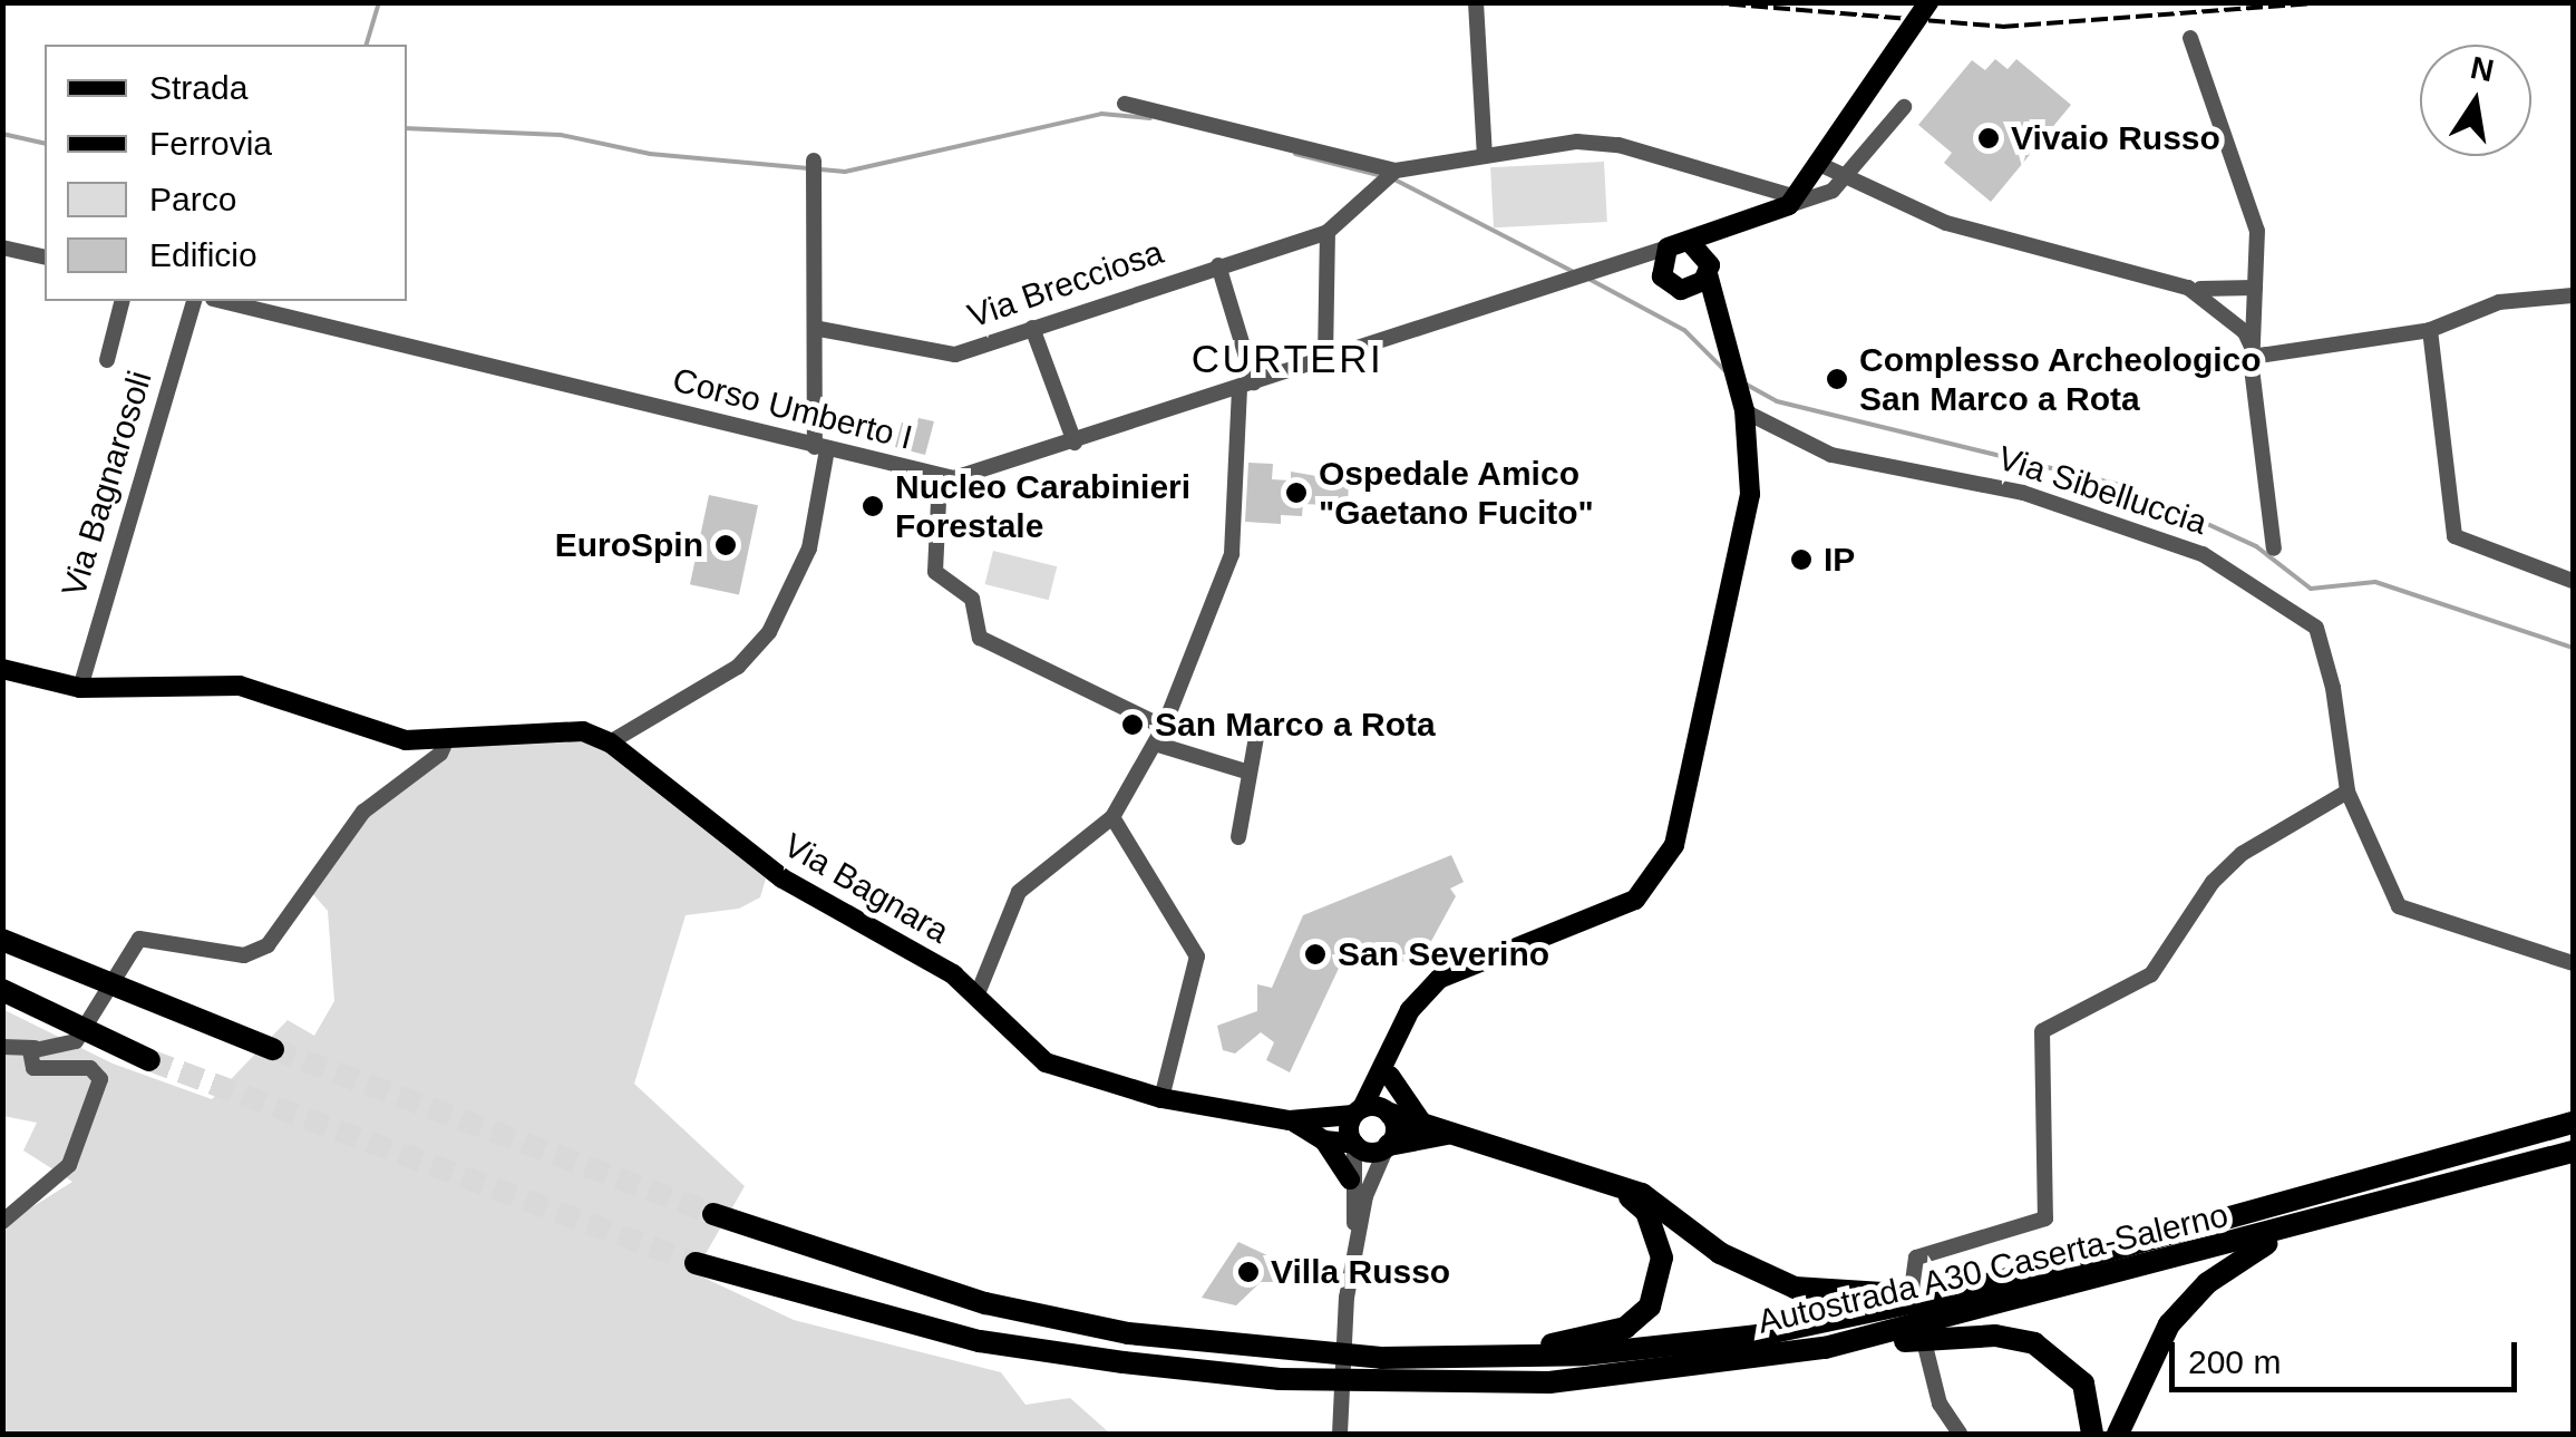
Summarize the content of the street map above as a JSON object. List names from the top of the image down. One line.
{"streets":{"highway":["Autostrada A30 Caserta-Salerno"],"main road":["Via Bagnara"],"street":["Via Brecciosa","Corso Umberto I","Via Bagnarosoli","Via Sibelluccia"]},"districts":["CURTERI"],"places":["Vivaio Russo","Complesso Archeologico San Marco a Rota","Ospedale Amico \"Gaetano Fucito\"","Nucleo Carabinieri Forestale","EuroSpin","IP","San Marco a Rota","San Severino","Villa Russo"],"legend":["Strada","Ferrovia","Parco","Edificio"],"scale_bar":"200 m","north":"top"}
